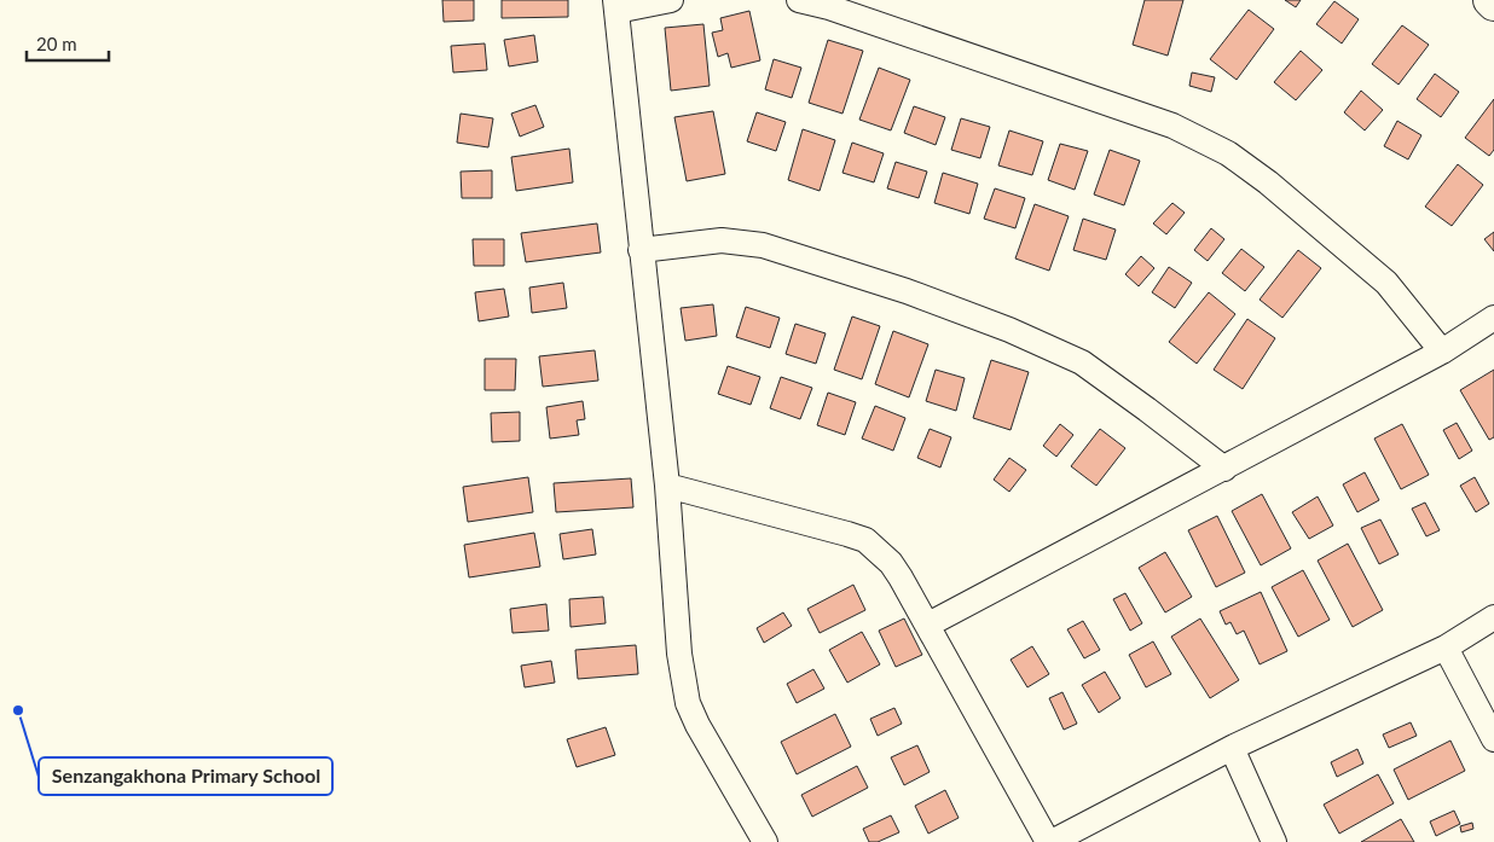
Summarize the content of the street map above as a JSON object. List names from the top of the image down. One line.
{"places":["Senzangakhona Primary School"],"scale_bar":"20 m"}
